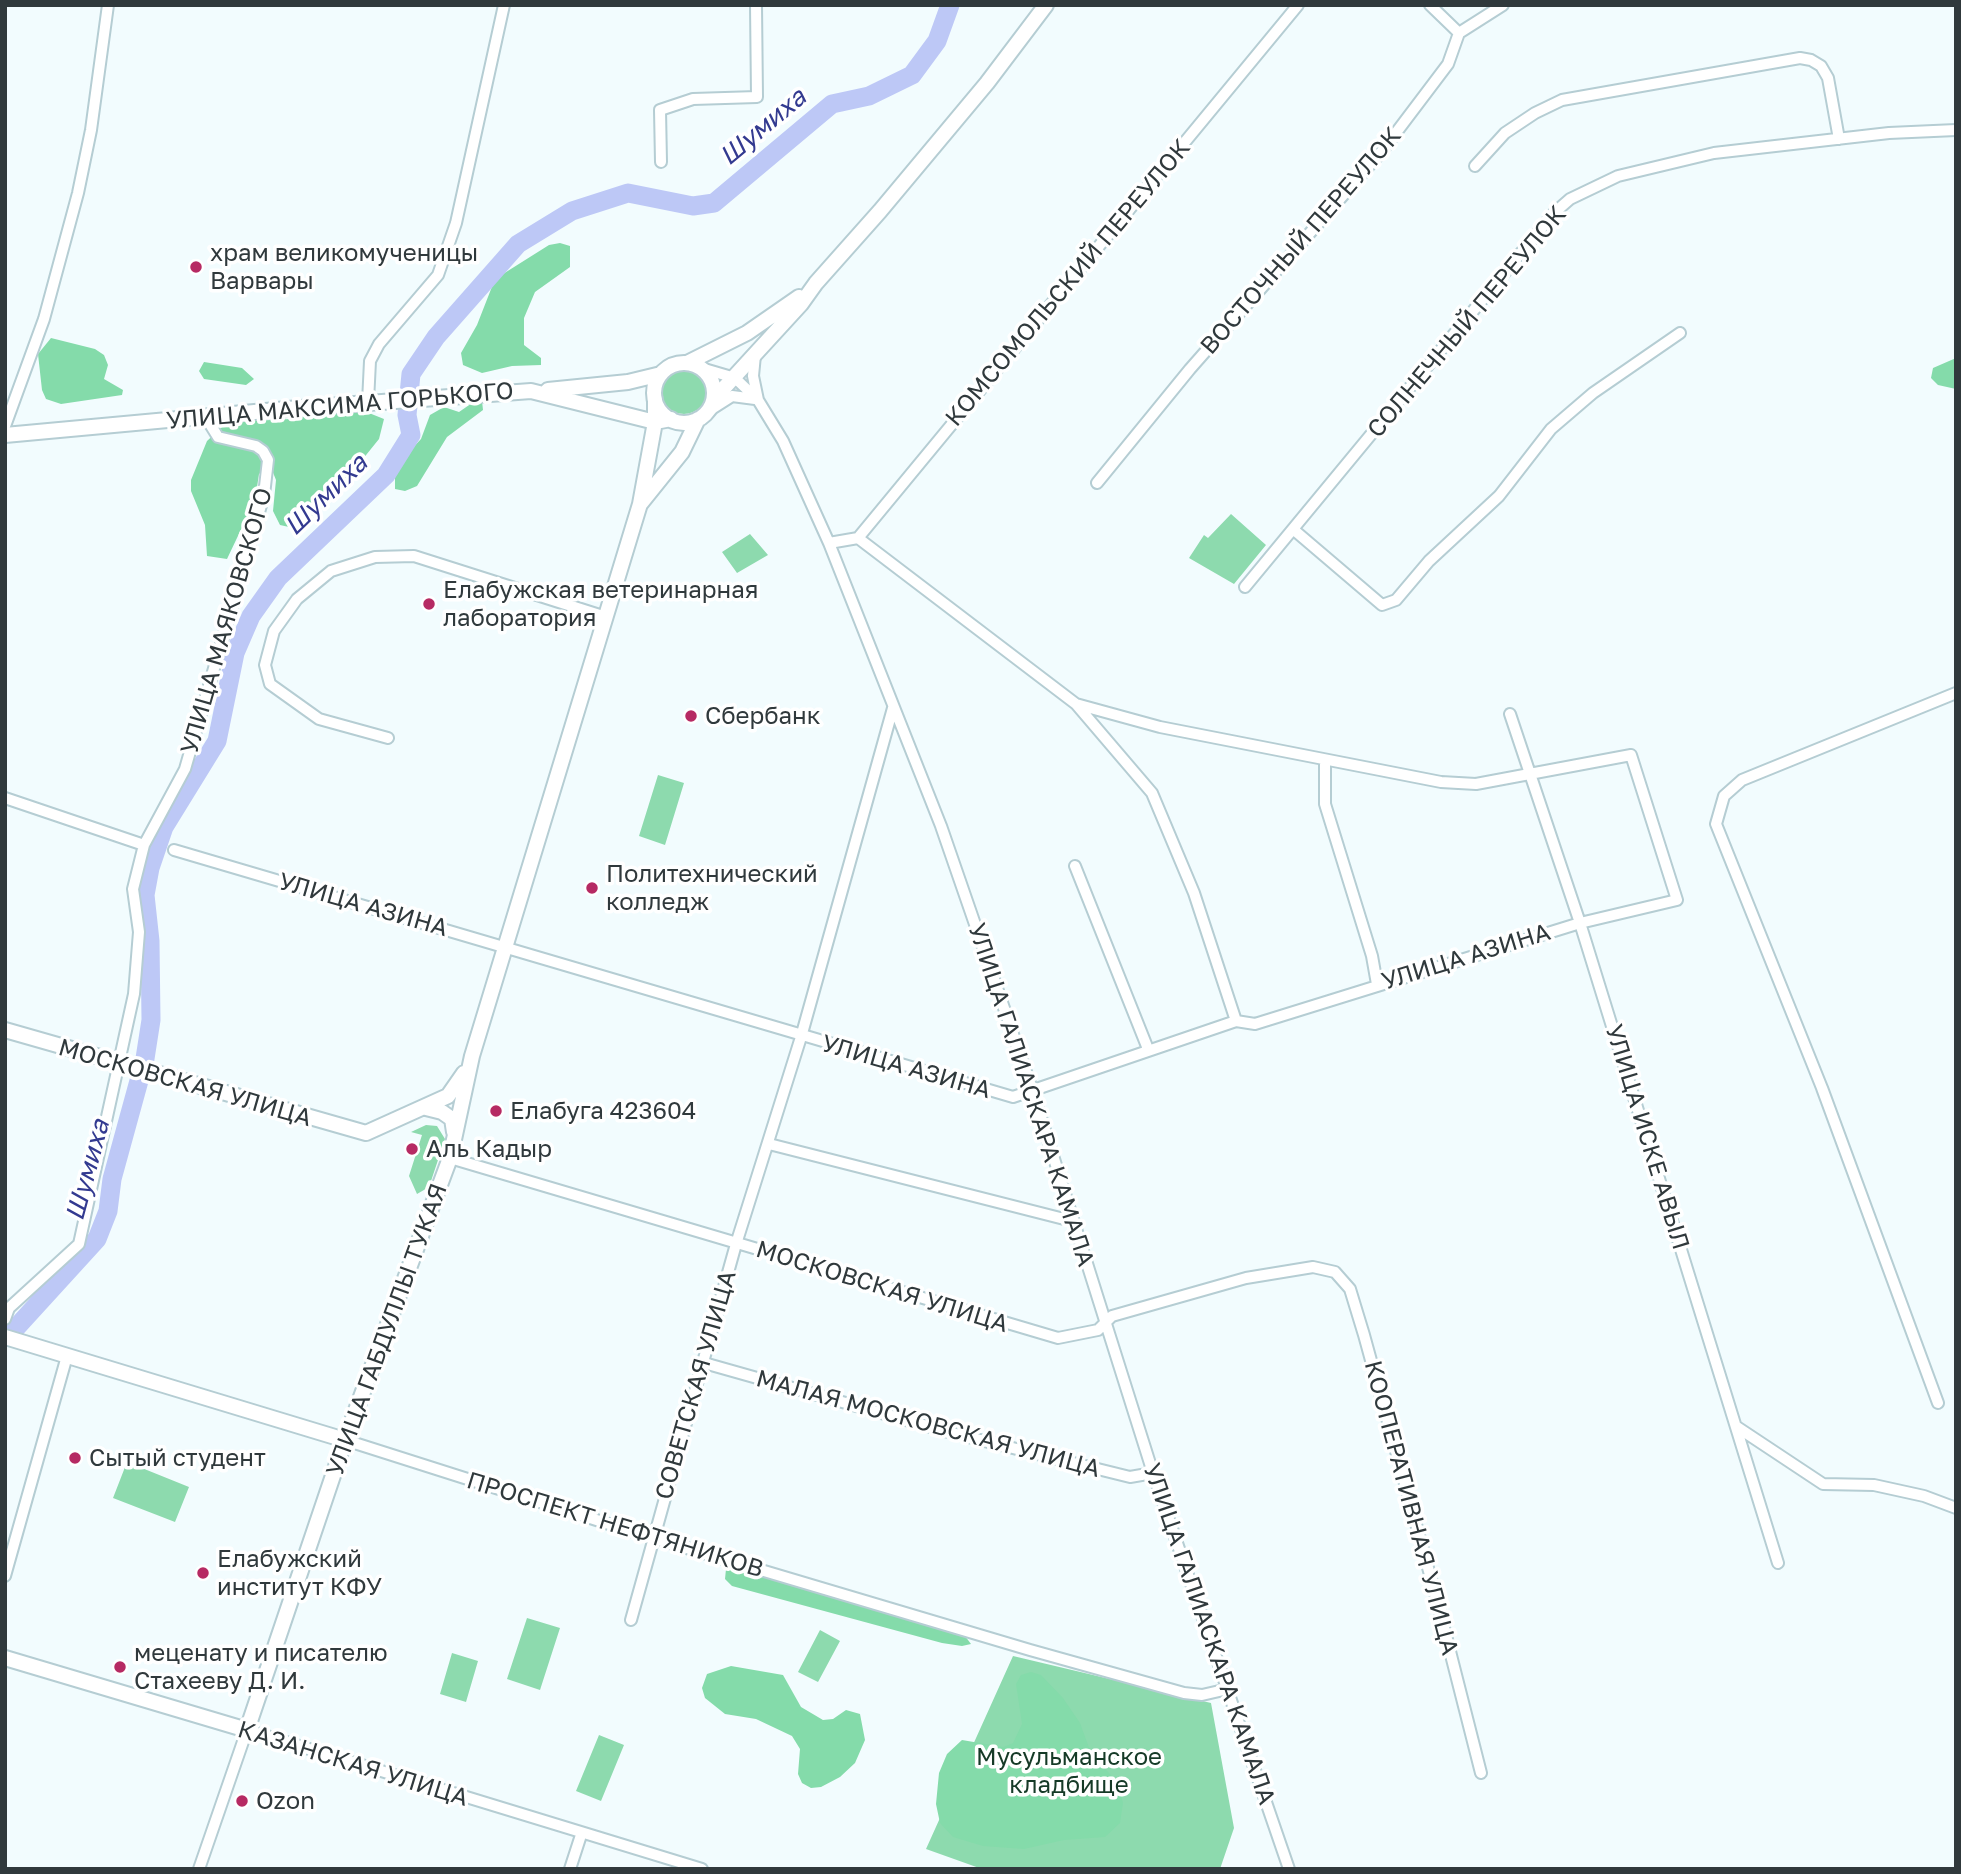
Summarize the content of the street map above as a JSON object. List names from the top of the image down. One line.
{"streets":{"main road":["УЛИЦА МАКСИМА ГОРЬКОГО","МОСКОВСКАЯ УЛИЦА","УЛИЦА ГАБДУЛЛЫ ТУКАЯ","ПРОСПЕКТ НЕФТЯНИКОВ","КАЗАНСКАЯ УЛИЦА"],"street":["ВОСТОЧНЫЙ ПЕРЕУЛОК","КОМСОМОЛЬСКИЙ ПЕРЕУЛОК","СОЛНЕЧНЫЙ ПЕРЕУЛОК","УЛИЦА МАЯКОВСКОГО","УЛИЦА АЗИНА","УЛИЦА ГАЛИАСКАРА КАМАЛА","УЛИЦА ИСКЕ АВЫЛ","СОВЕТСКАЯ УЛИЦА","МАЛАЯ МОСКОВСКАЯ УЛИЦА","КООПЕРАТИВНАЯ УЛИЦА"]},"crossings":[["УЛИЦА МАКСИМА ГОРЬКОГО","УЛИЦА МАЯКОВСКОГО"],["УЛИЦА МАКСИМА ГОРЬКОГО","УЛИЦА ГАЛИАСКАРА КАМАЛА"],["УЛИЦА МАКСИМА ГОРЬКОГО","УЛИЦА ГАБДУЛЛЫ ТУКАЯ"],["УЛИЦА МАЯКОВСКОГО","МОСКОВСКАЯ УЛИЦА"],["УЛИЦА АЗИНА","УЛИЦА ГАЛИАСКАРА КАМАЛА"],["УЛИЦА АЗИНА","УЛИЦА ИСКЕ АВЫЛ"],["УЛИЦА АЗИНА","УЛИЦА ГАБДУЛЛЫ ТУКАЯ"],["УЛИЦА АЗИНА","СОВЕТСКАЯ УЛИЦА"],["МОСКОВСКАЯ УЛИЦА","УЛИЦА ГАЛИАСКАРА КАМАЛА"],["МОСКОВСКАЯ УЛИЦА","УЛИЦА ГАБДУЛЛЫ ТУКАЯ"],["МОСКОВСКАЯ УЛИЦА","СОВЕТСКАЯ УЛИЦА"],["МОСКОВСКАЯ УЛИЦА","КООПЕРАТИВНАЯ УЛИЦА"],["УЛИЦА ГАЛИАСКАРА КАМАЛА","УЛИЦА ГАБДУЛЛЫ ТУКАЯ"],["УЛИЦА ГАЛИАСКАРА КАМАЛА","СОВЕТСКАЯ УЛИЦА"],["УЛИЦА ГАЛИАСКАРА КАМАЛА","МАЛАЯ МОСКОВСКАЯ УЛИЦА"],["УЛИЦА ГАЛИАСКАРА КАМАЛА","ПРОСПЕКТ НЕФТЯНИКОВ"],["УЛИЦА ГАБДУЛЛЫ ТУКАЯ","ПРОСПЕКТ НЕФТЯНИКОВ"],["УЛИЦА ГАБДУЛЛЫ ТУКАЯ","КАЗАНСКАЯ УЛИЦА"],["СОВЕТСКАЯ УЛИЦА","МАЛАЯ МОСКОВСКАЯ УЛИЦА"],["СОВЕТСКАЯ УЛИЦА","ПРОСПЕКТ НЕФТЯНИКОВ"]],"water":["Шумиха"],"parks":["Мусульманское кладбище"],"places":["храм великомученицы Варвары","Елабужская ветеринарная лаборатория","Сбербанк","Политехнический колледж","Елабуга 423604","Аль Кадыр","Сытый студент","Елабужский институт КФУ","меценату и писателю Стахееву Д. И.","Ozon"]}
